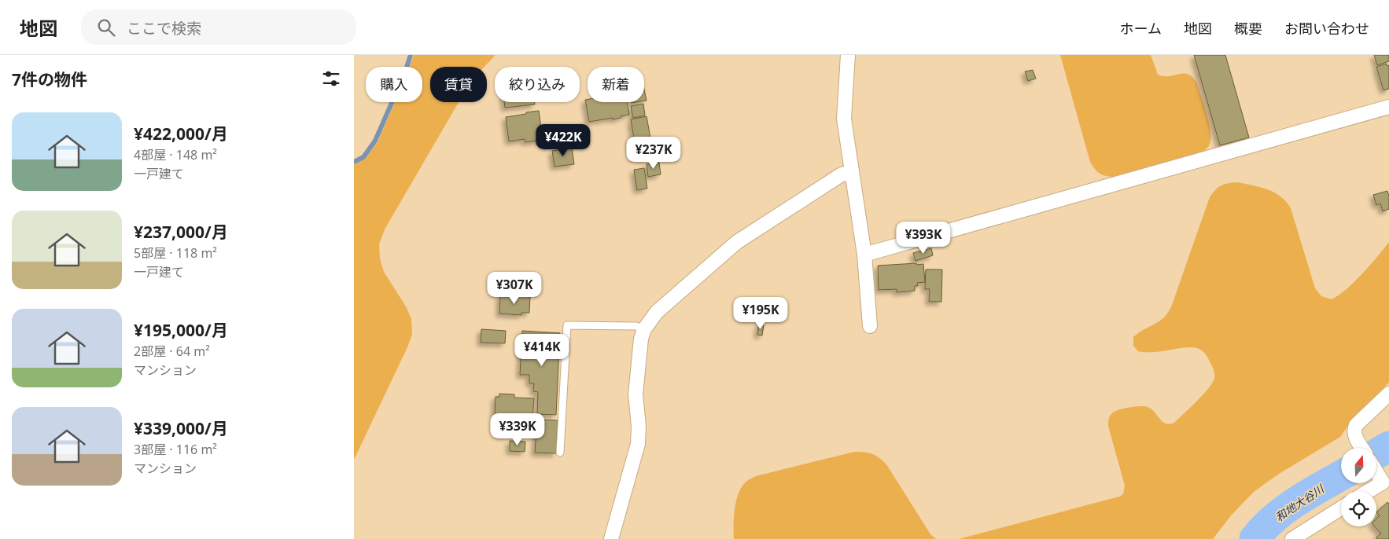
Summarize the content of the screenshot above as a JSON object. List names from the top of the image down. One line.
{"water":["和地大谷川"],"north":"top","page":{"header":"地図","search":"ここで検索","nav":["ホーム","地図","概要","お問い合わせ"],"heading":"7件の物件","chip":["購入","賃貸","絞り込み","新着"],"list":[{"name":"¥422,000/月","note":"4部屋 · 148 m² · 一戸建て"},{"name":"¥237,000/月","note":"5部屋 · 118 m² · 一戸建て"},{"name":"¥195,000/月","note":"2部屋 · 64 m² · マンション"},{"name":"¥339,000/月","note":"3部屋 · 116 m² · マンション"}],"price":["¥422K","¥237K","¥393K","¥307K","¥195K","¥414K","¥339K"]}}
